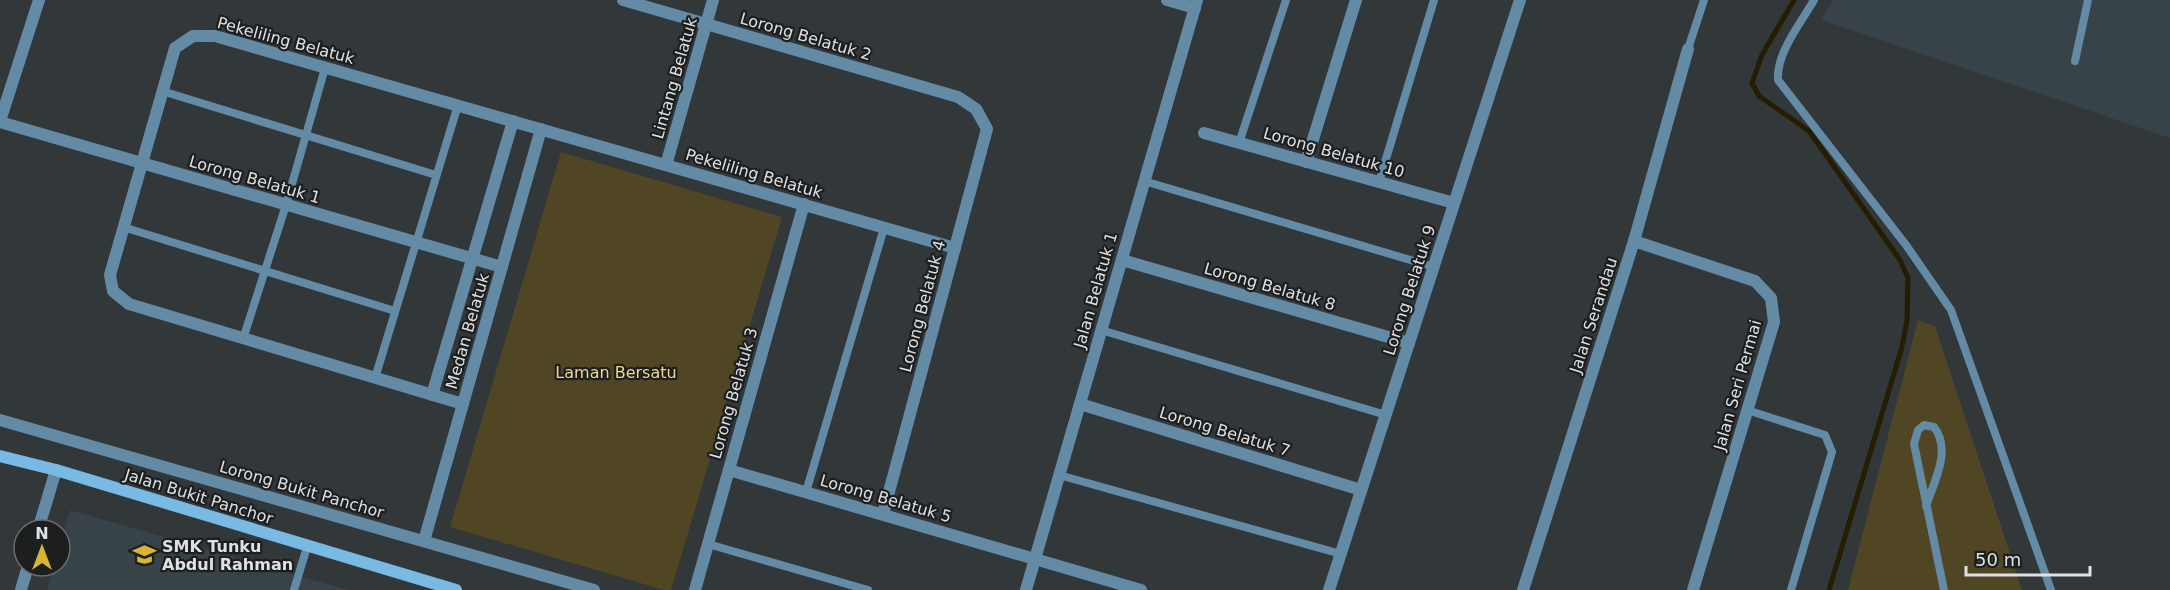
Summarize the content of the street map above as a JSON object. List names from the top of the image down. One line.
{"streets":{"main road":["Jalan Bukit Panchor"],"street":["Lorong Belatuk 2","Pekeliling Belatuk","Lintang Belatuk","Lorong Belatuk 10","Lorong Belatuk 1","Lorong Belatuk 8","Jalan Belatuk 1","Lorong Belatuk 9","Lorong Belatuk 4","Jalan Serandau","Medan Belatuk","Jalan Seri Permai","Lorong Belatuk 3","Lorong Belatuk 7","Lorong Bukit Panchor","Lorong Belatuk 5"]},"crossings":[["Lorong Belatuk 2","Lintang Belatuk"],["Lorong Belatuk 2","Lorong Belatuk 4"],["Pekeliling Belatuk","Lintang Belatuk"],["Pekeliling Belatuk","Lorong Belatuk 1"],["Pekeliling Belatuk","Lorong Belatuk 4"],["Pekeliling Belatuk","Medan Belatuk"],["Pekeliling Belatuk","Lorong Belatuk 3"],["Lorong Belatuk 10","Lorong Belatuk 9"],["Lorong Belatuk 1","Medan Belatuk"],["Lorong Belatuk 8","Jalan Belatuk 1"],["Lorong Belatuk 8","Lorong Belatuk 9"],["Jalan Belatuk 1","Lorong Belatuk 7"],["Jalan Belatuk 1","Lorong Belatuk 5"],["Lorong Belatuk 9","Lorong Belatuk 7"],["Lorong Belatuk 4","Lorong Belatuk 5"],["Jalan Serandau","Jalan Seri Permai"],["Medan Belatuk","Lorong Bukit Panchor"],["Lorong Belatuk 3","Lorong Belatuk 5"]],"parks":["Laman Bersatu"],"places":{"school or university":["SMK Tunku Abdul Rahman"]},"scale_bar":"50 m","north":"top"}
